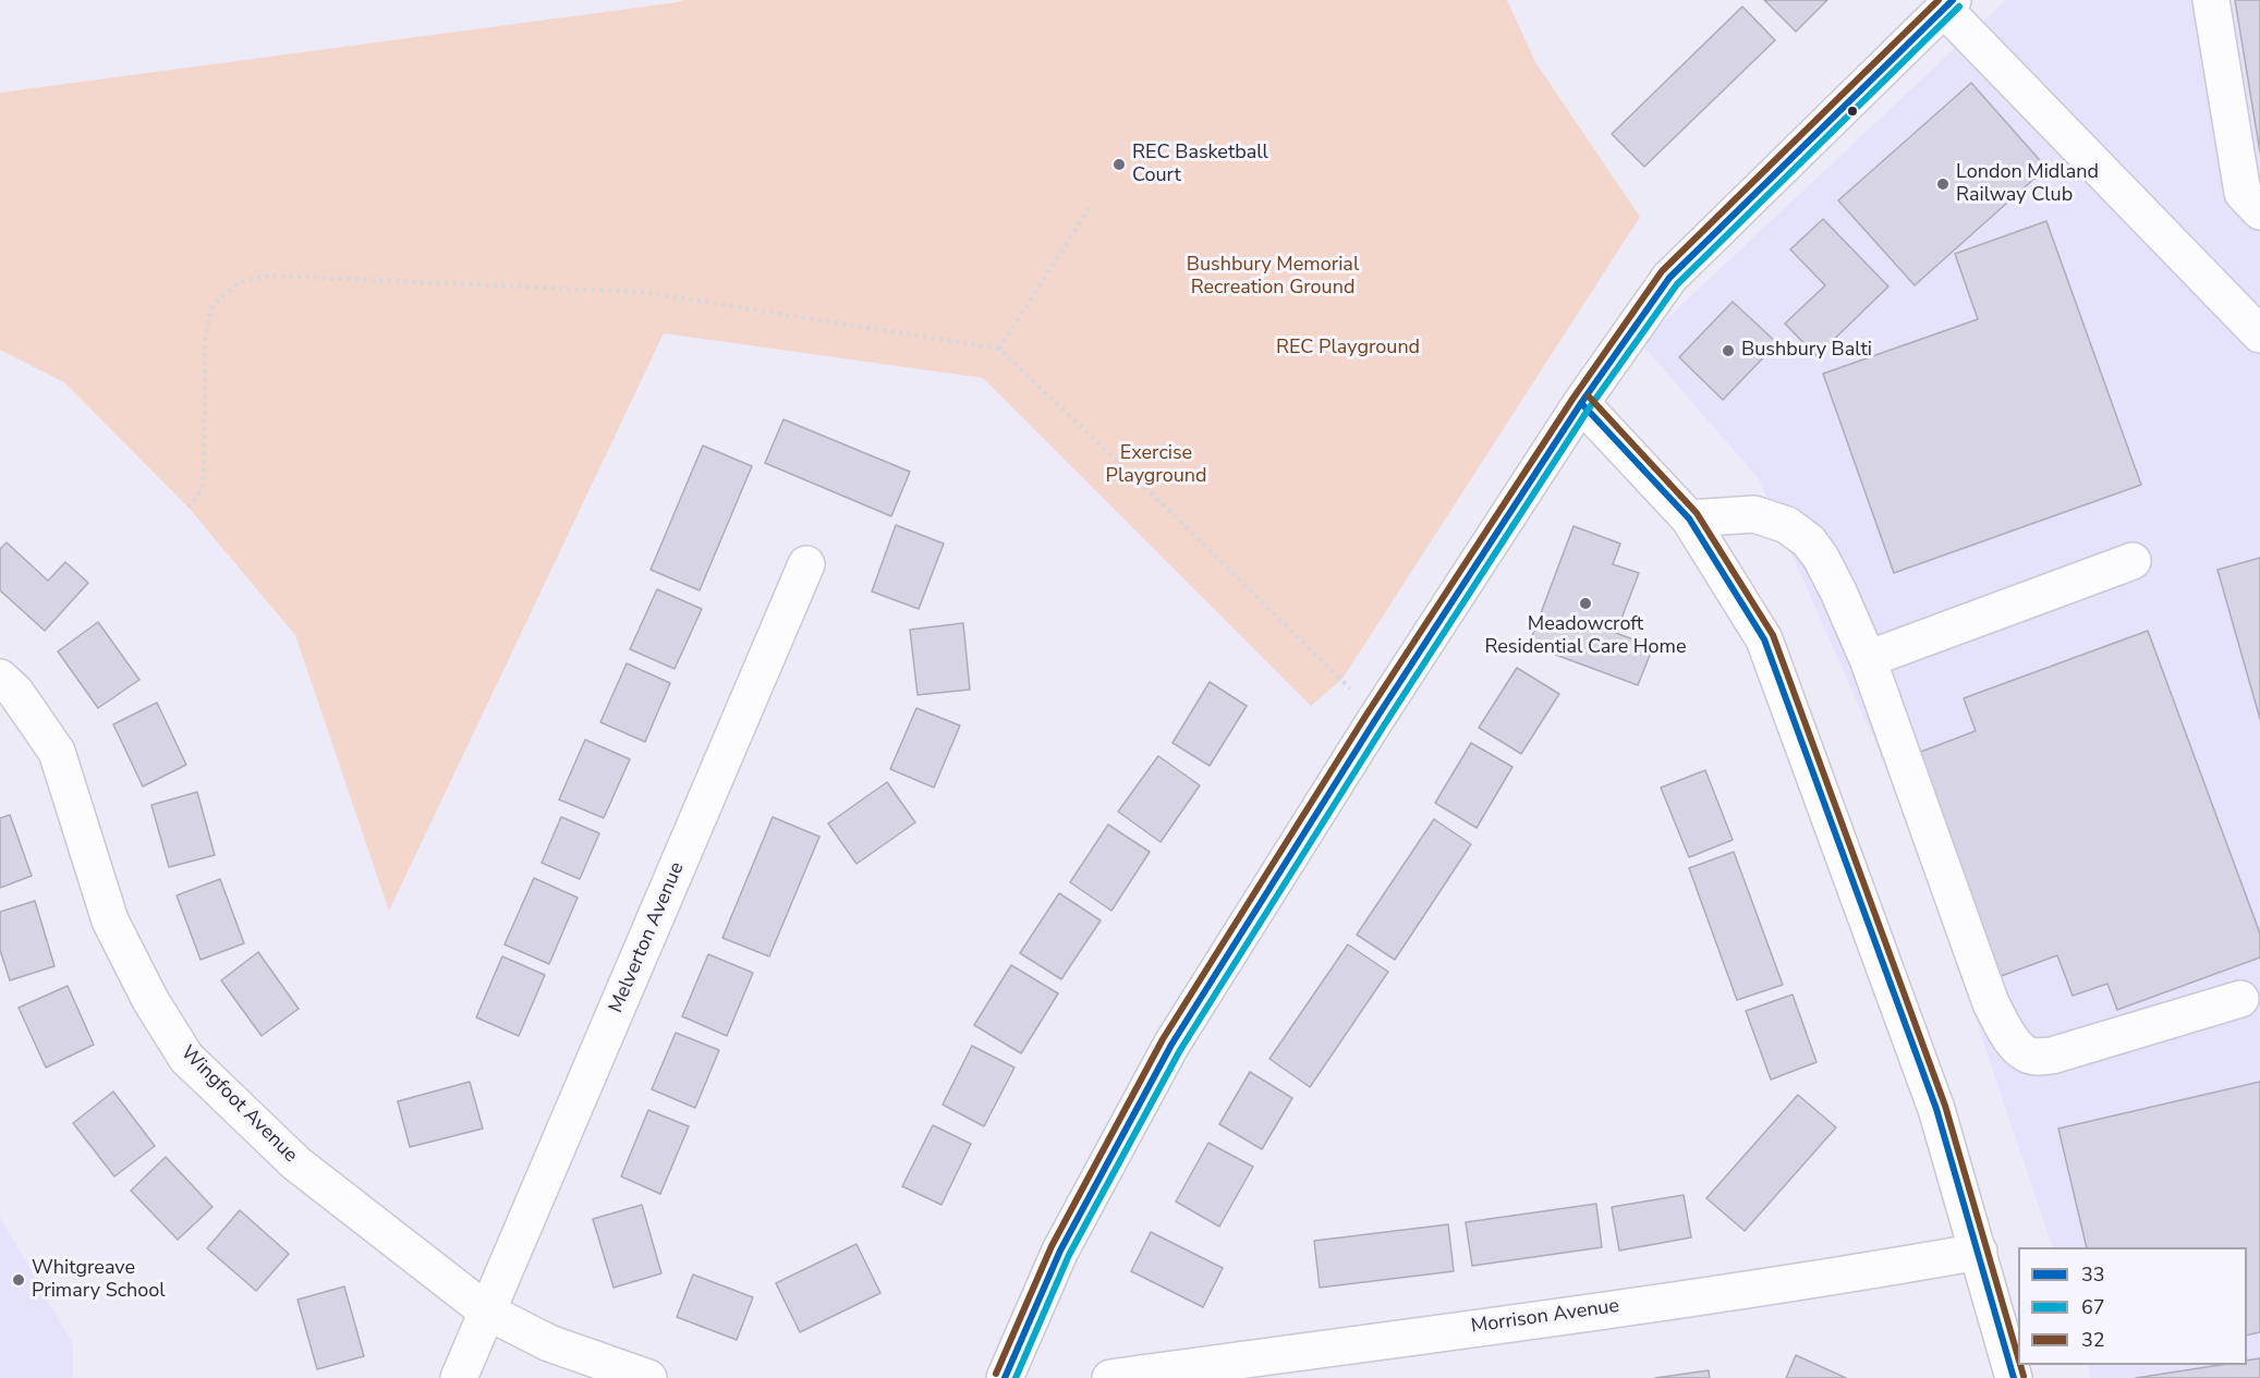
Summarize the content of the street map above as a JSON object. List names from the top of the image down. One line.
{"streets":{"street":["Melverton Avenue","Wingfoot Avenue","Morrison Avenue"]},"crossings":[["Melverton Avenue","Wingfoot Avenue"]],"parks":["Bushbury Memorial Recreation Ground","REC Playground","Exercise Playground"],"places":["REC Basketball Court","London Midland Railway Club","Bushbury Balti","Meadowcroft Residential Care Home","Whitgreave Primary School"],"lines":["transit line 33","transit line 32","transit line 67"],"legend":["33","67","32"]}
